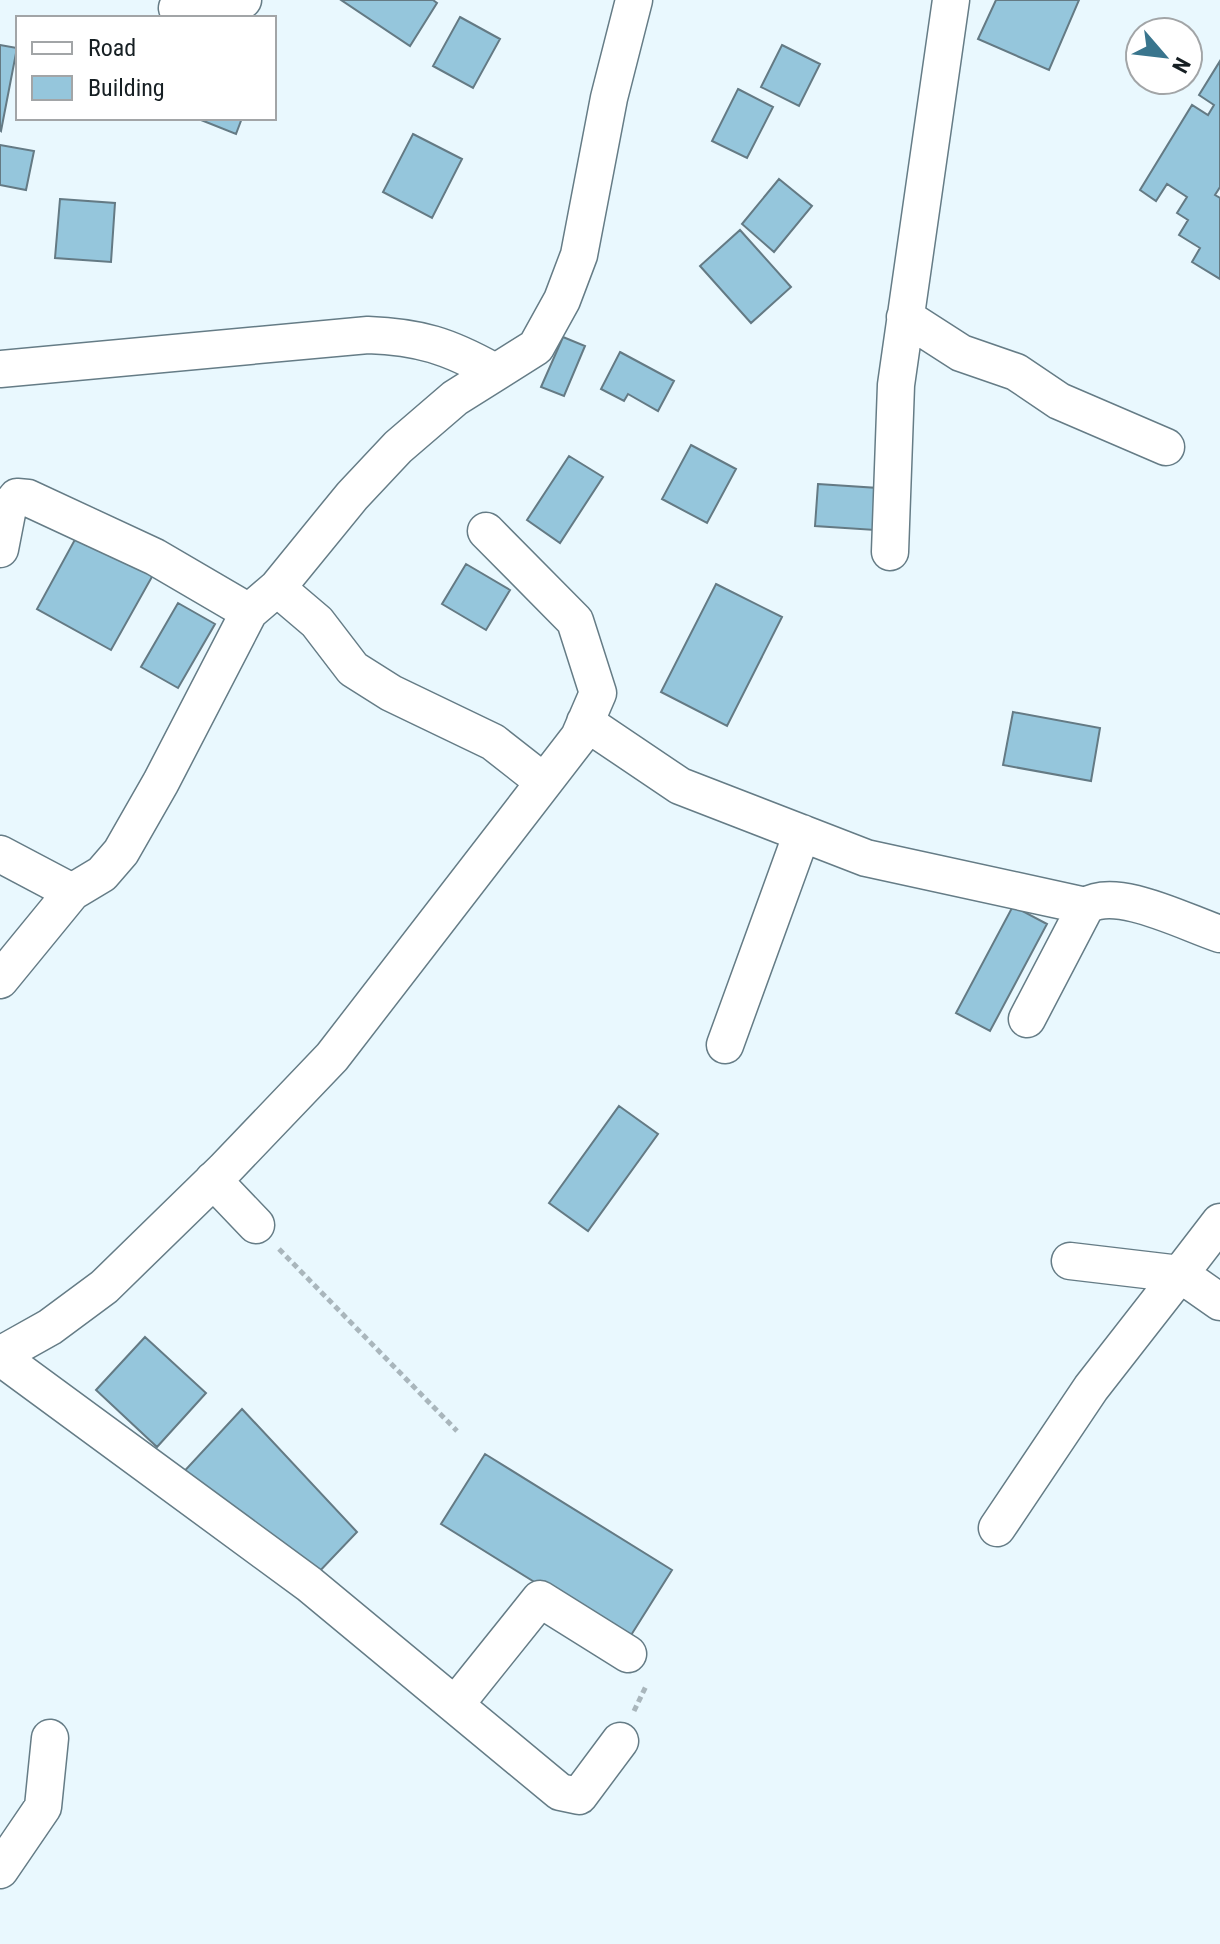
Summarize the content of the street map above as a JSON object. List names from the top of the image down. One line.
{"legend":["Road","Building"],"north":"bottom right"}
